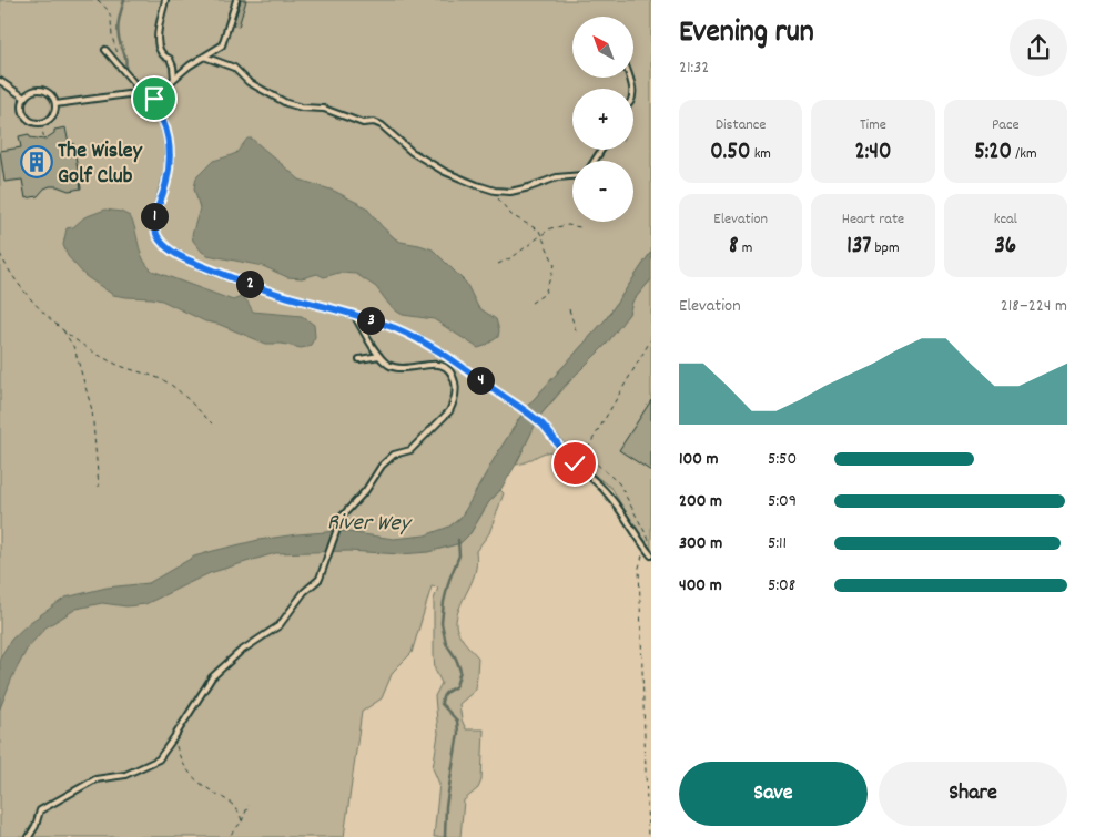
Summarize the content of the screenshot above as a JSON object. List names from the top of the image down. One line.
{"water":["River Wey"],"places":{"building":["The Wisley Golf Club"]},"north":"top left","page":{"heading":["Evening run","21:32"],"map_buttons":["+","−"],"stats":[["Distance","0.50 km"],["Time","2:40"],["Pace","5:20 /km"],["Elevation","8 m"],["Heart rate","137 bpm"],["kcal","36"]],"pins":["1","2","3","4"],"chart":["Elevation","218–224 m"],"list":[{"name":"100 m","note":"5:50"},{"name":"200 m","note":"5:09"},{"name":"300 m","note":"5:11"},{"name":"400 m","note":"5:08"}],"buttons":["Save","Share"]}}
